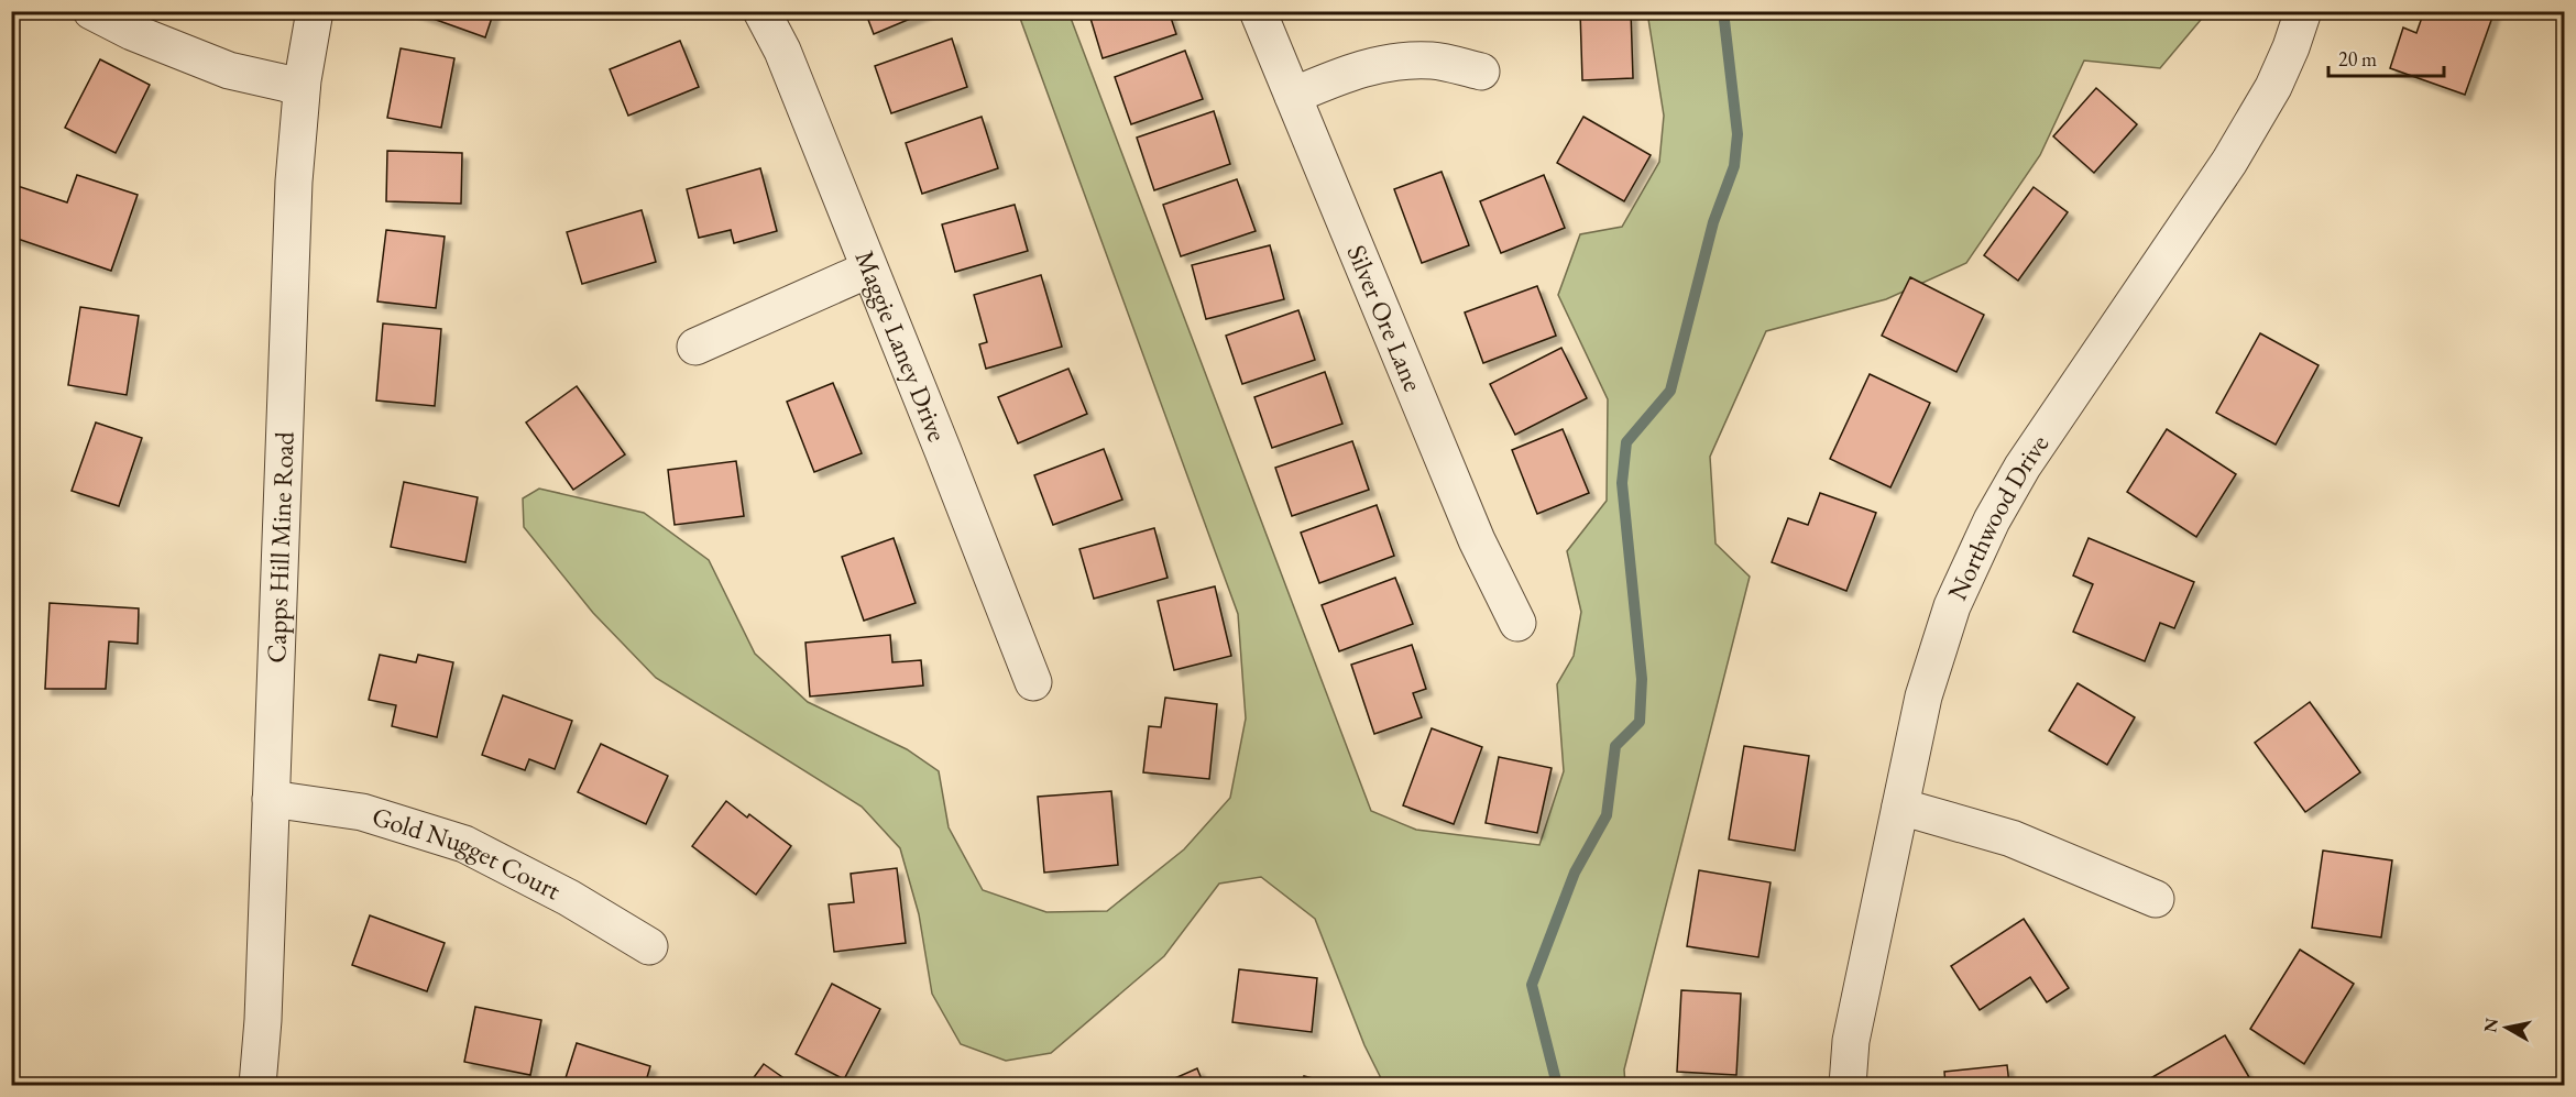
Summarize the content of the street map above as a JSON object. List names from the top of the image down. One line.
{"streets":{"street":["Silver Ore Lane","Maggie Laney Drive","Northwood Drive","Capps Hill Mine Road","Gold Nugget Court"]},"crossings":[["Capps Hill Mine Road","Gold Nugget Court"]],"scale_bar":"20 m","north":"left"}
